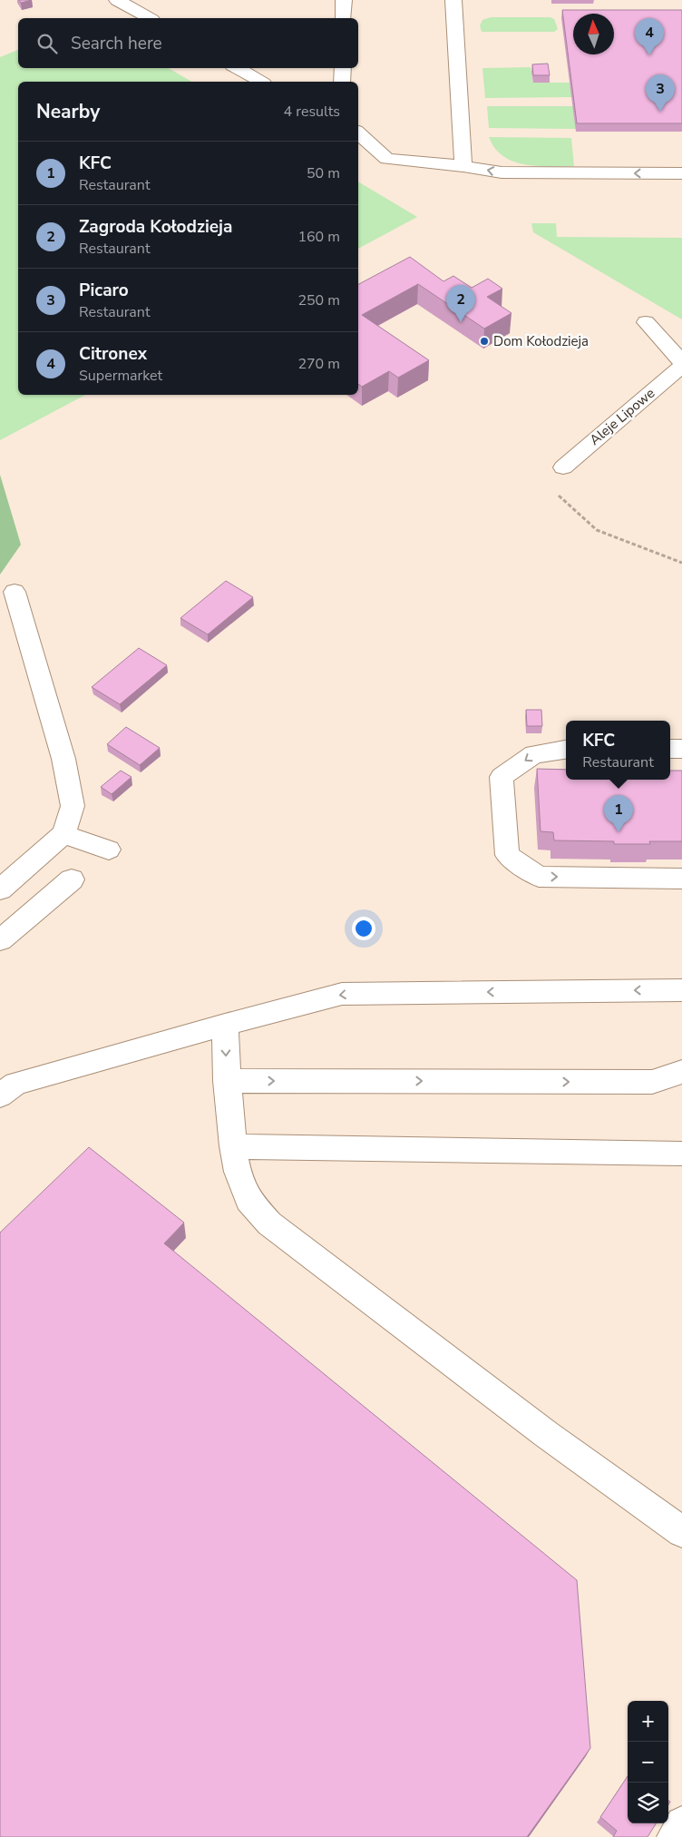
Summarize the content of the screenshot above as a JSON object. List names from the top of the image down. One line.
{"streets":{"street":["Aleje Lipowe"]},"places":["Dom Kołodzieja"],"north":"top","page":{"pins":["4","3","2","1"],"search":"Search here","heading":["Nearby","4 results"],"list":[{"mark":"1","name":"KFC","note":"Restaurant","value":"50 m"},{"mark":"2","name":"Zagroda Kołodzieja","note":"Restaurant","value":"160 m"},{"mark":"3","name":"Picaro","note":"Restaurant","value":"250 m"},{"mark":"4","name":"Citronex","note":"Supermarket","value":"270 m"}],"popup":["KFC","Restaurant"],"map_buttons":["+","−"]}}
